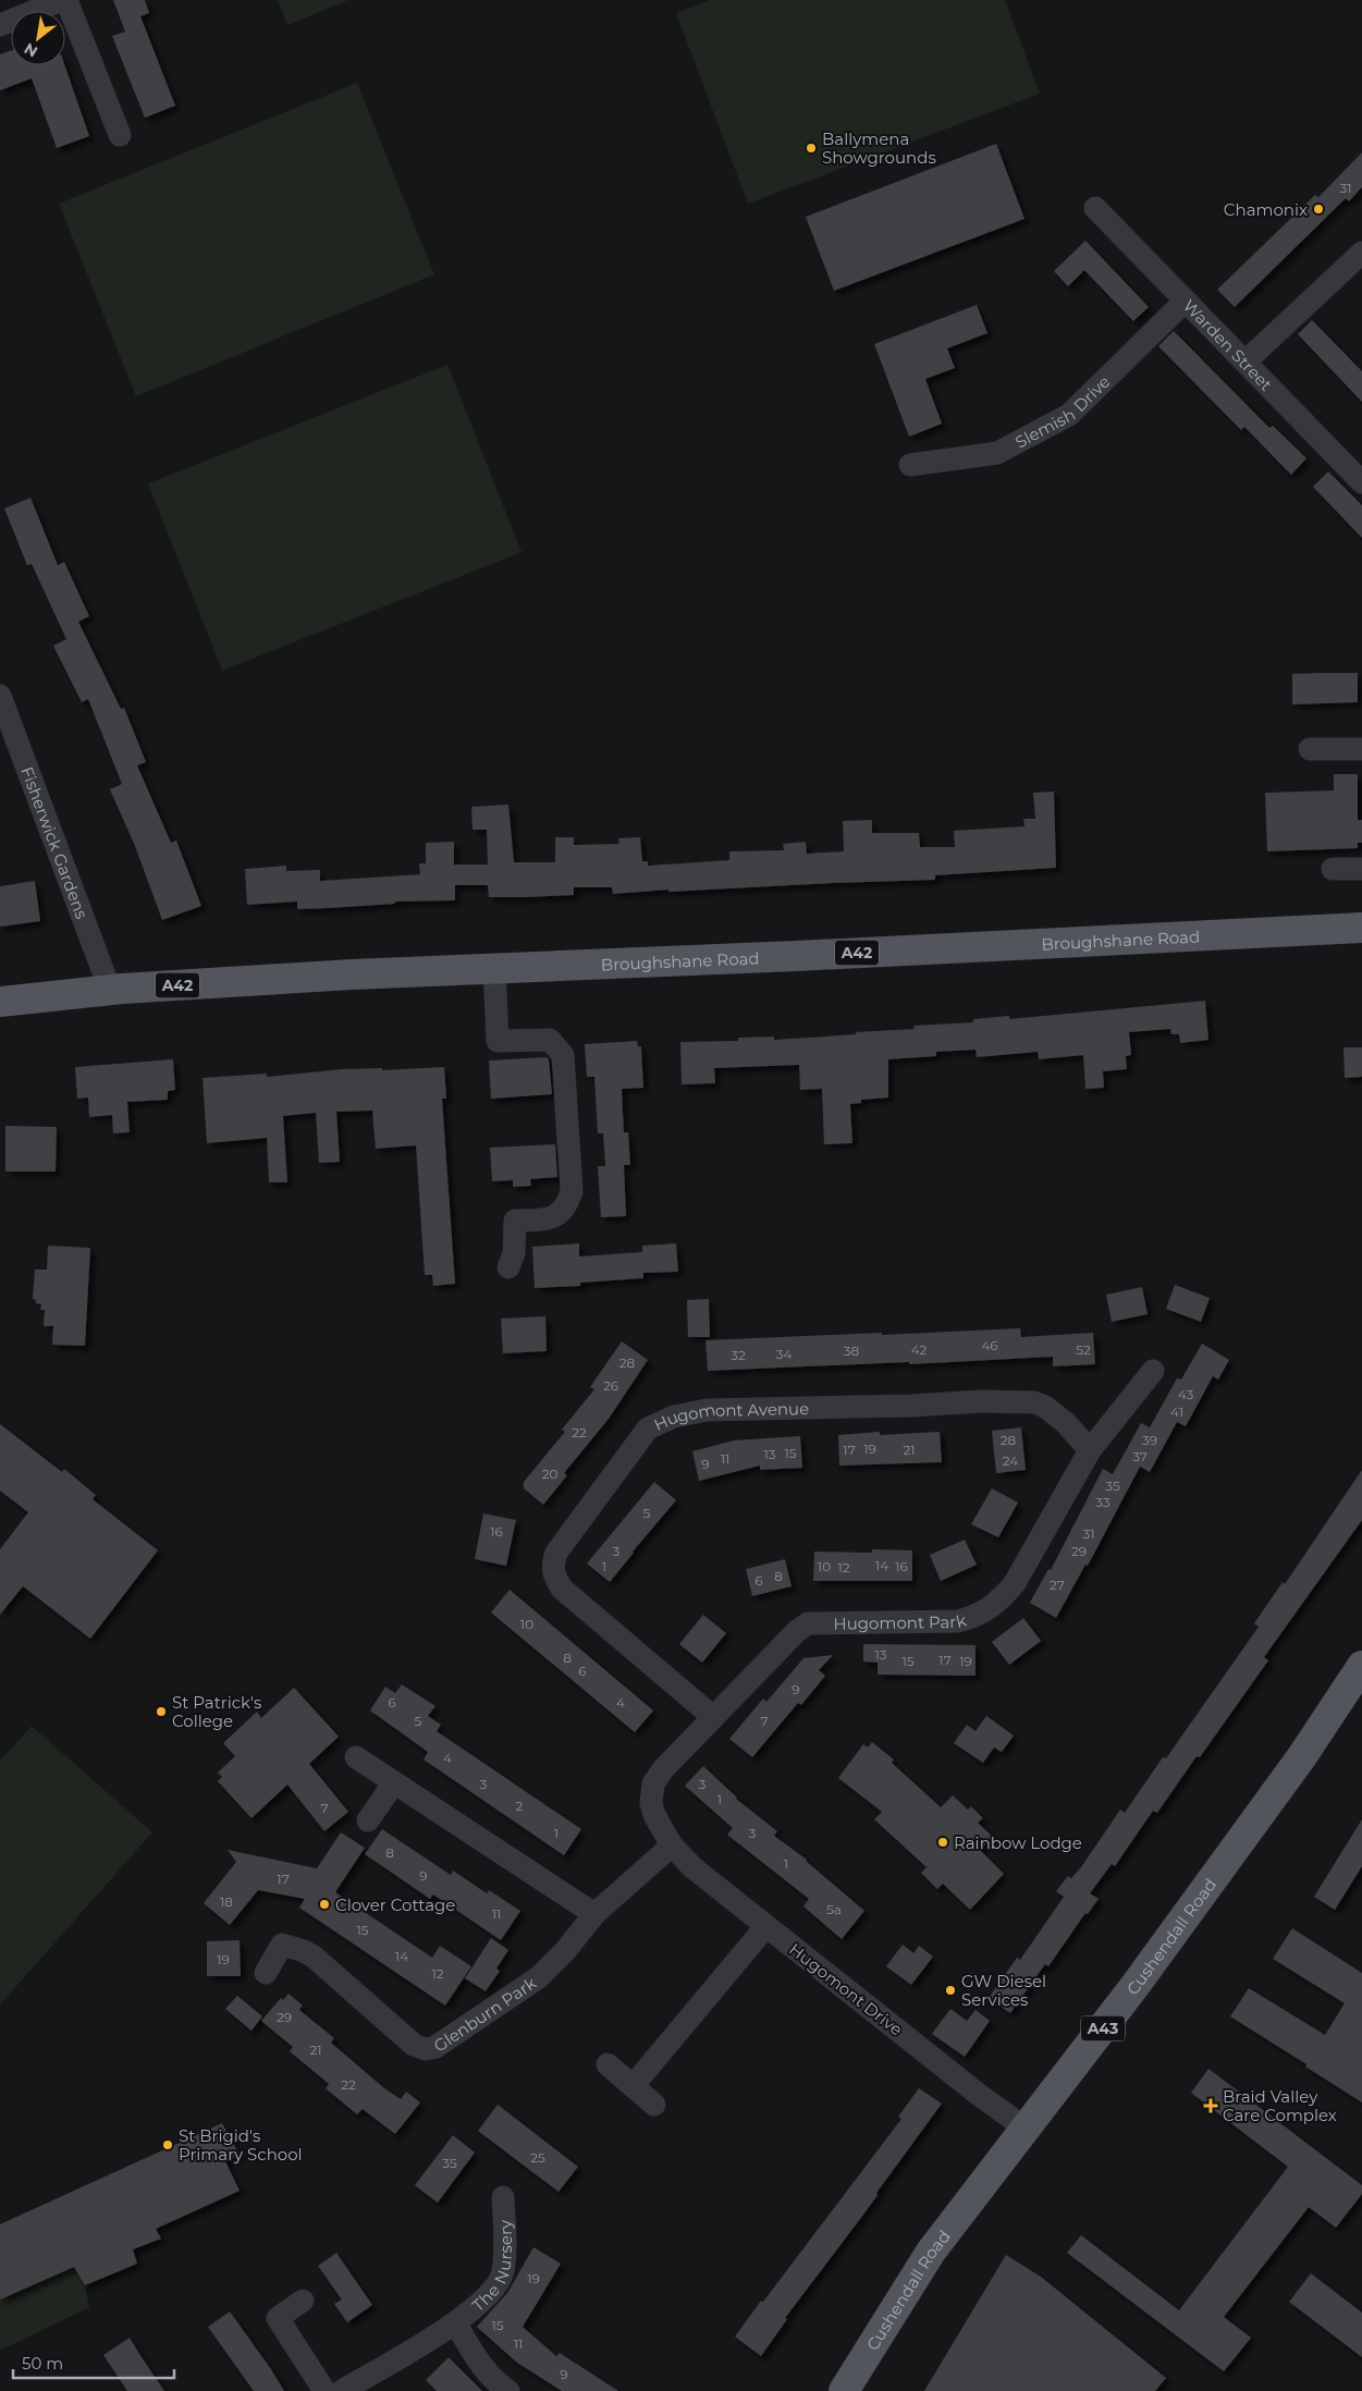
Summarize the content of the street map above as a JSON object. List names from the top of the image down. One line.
{"streets":{"main road":["Broughshane Road","A42","Cushendall Road","A43"],"street":["Warden Street","Slemish Drive","Fisherwick Gardens","Hugomont Avenue","Hugomont Park","Hugomont Drive","Glenburn Park","The Nursery"]},"crossings":[["Warden Street","Slemish Drive"],["Fisherwick Gardens","Broughshane Road"],["Hugomont Avenue","Hugomont Park"],["Hugomont Park","Hugomont Drive"],["Hugomont Park","Glenburn Park"],["Cushendall Road","Hugomont Drive"],["Hugomont Drive","Glenburn Park"]],"places":{"other":["Ballymena Showgrounds","Chamonix","St Patrick's College","Rainbow Lodge","Clover Cottage","GW Diesel Services","St Brigid's Primary School"],"health":["Braid Valley Care Complex"]},"house_numbers":["31","46","42","52","38","34","32","28","26","43","41","22","28","39","19","17","21","15","13","37","11","24","9","20","35","33","5","16","31","3","29","14","1","10","16","12","8","6","27","10","13","8","17","15","19","6","9","6","4","5","7","4","3","3","1","2","7","1","3","8","1","9","17","18","5a","11","15","14","19","12","29","21","22","25","35","19","15","11","9"],"scale_bar":"50 m","north":"bottom left"}
